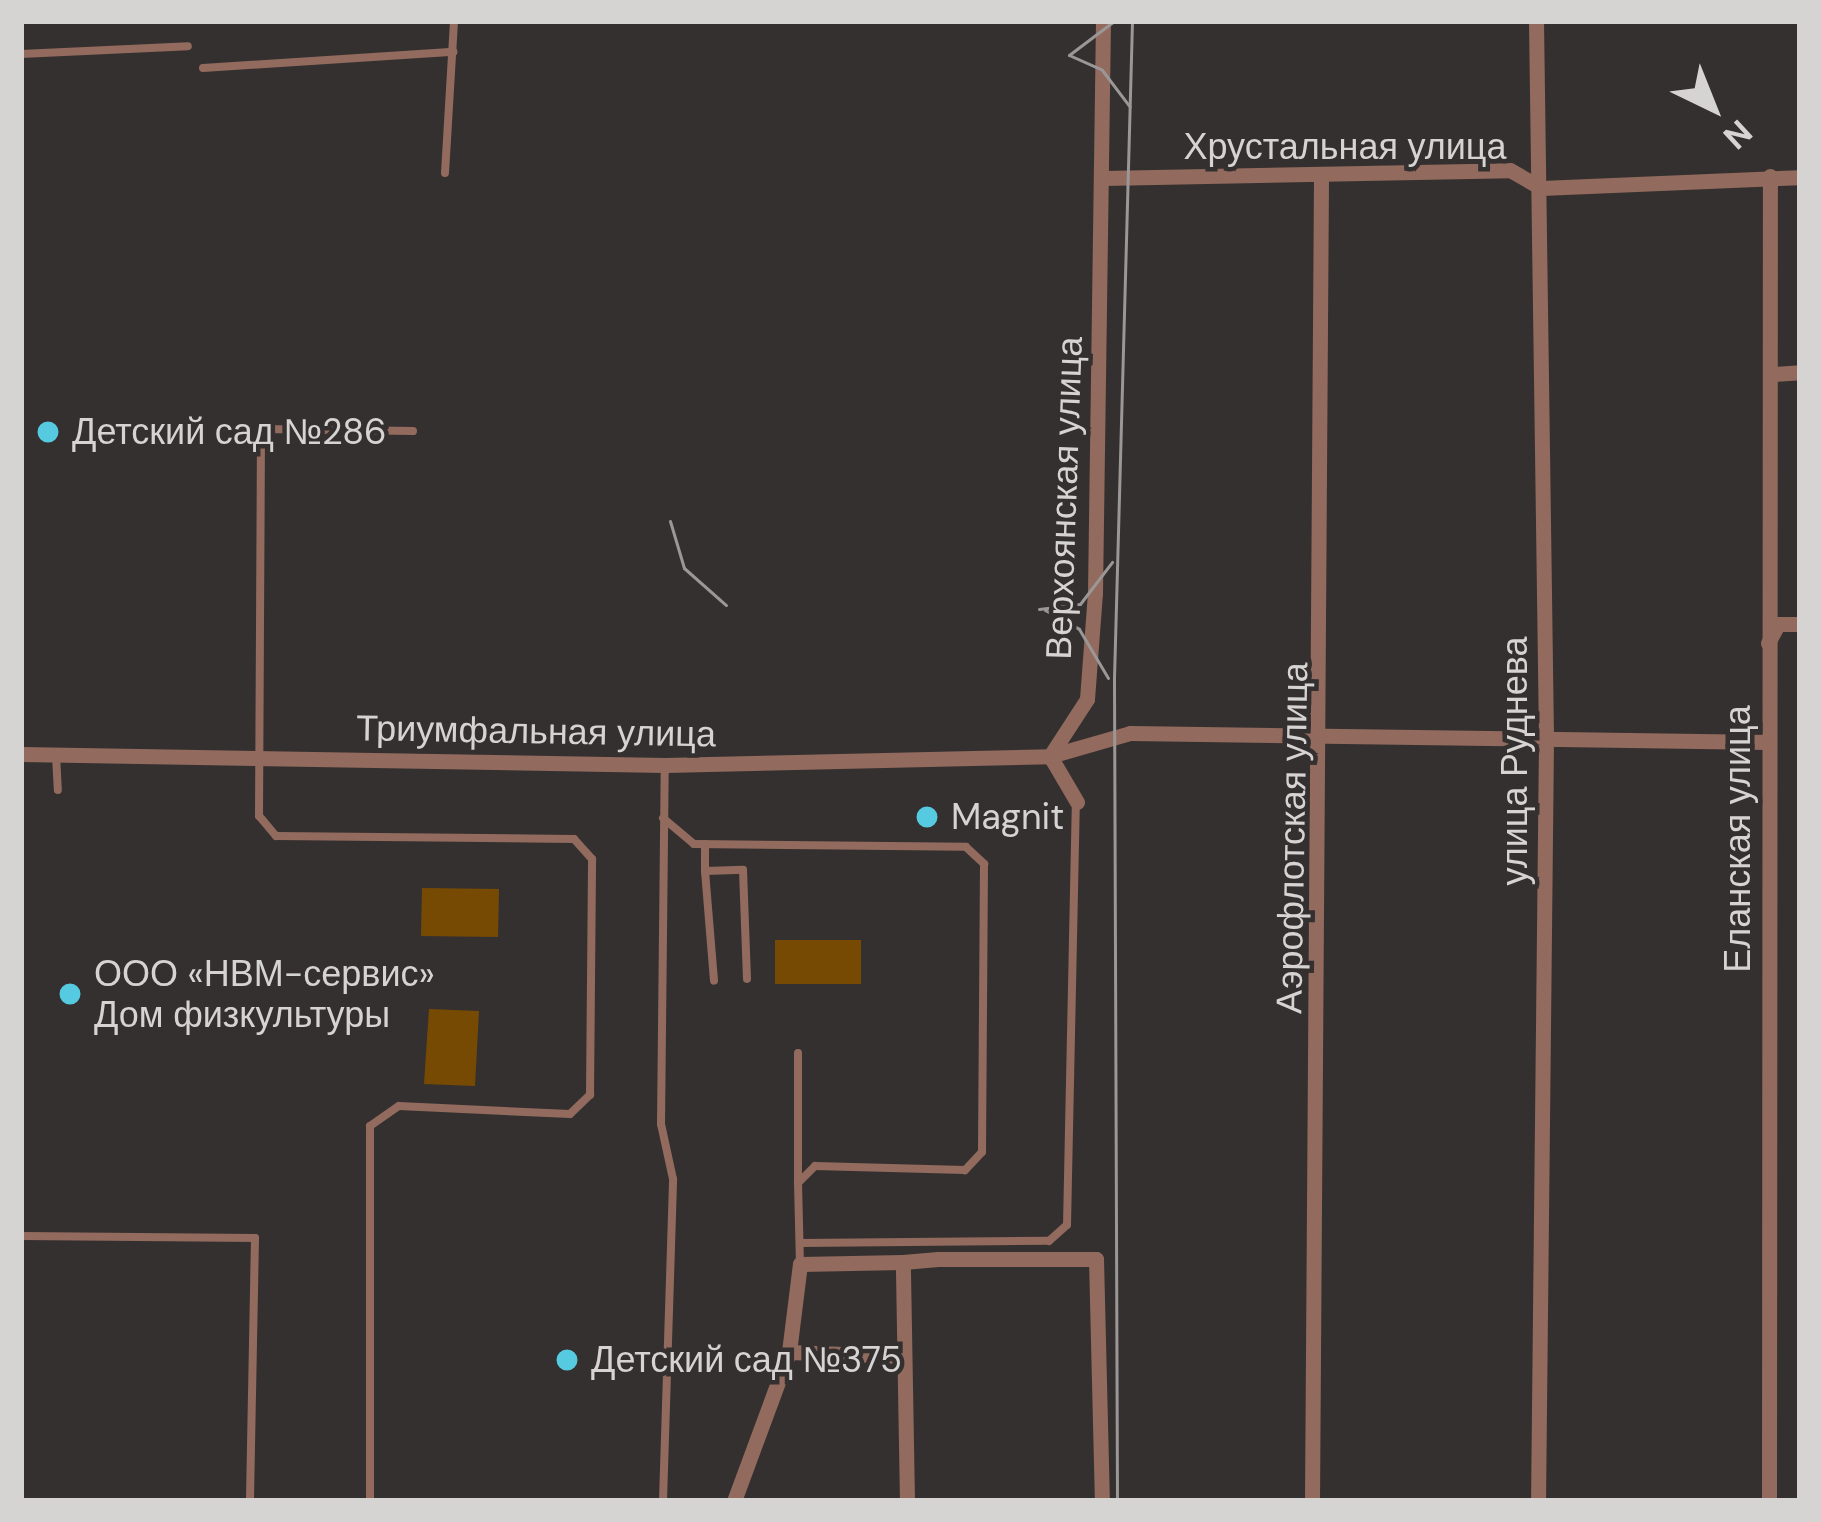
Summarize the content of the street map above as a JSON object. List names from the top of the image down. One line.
{"streets":{"street":["Хрустальная улица","Верхоянская улица","Триумфальная улица","улица Руднева","Аэрофлотская улица","Еланская улица"]},"crossings":[["Хрустальная улица","Верхоянская улица"],["Хрустальная улица","улица Руднева"],["Хрустальная улица","Аэрофлотская улица"],["Хрустальная улица","Еланская улица"],["Верхоянская улица","Триумфальная улица"],["Триумфальная улица","улица Руднева"],["Триумфальная улица","Аэрофлотская улица"],["Триумфальная улица","Еланская улица"]],"places":["Детский сад №286","Magnit","ООО «НВМ-сервис» Дом физкультуры","Детский сад №375"],"north":"bottom right"}
